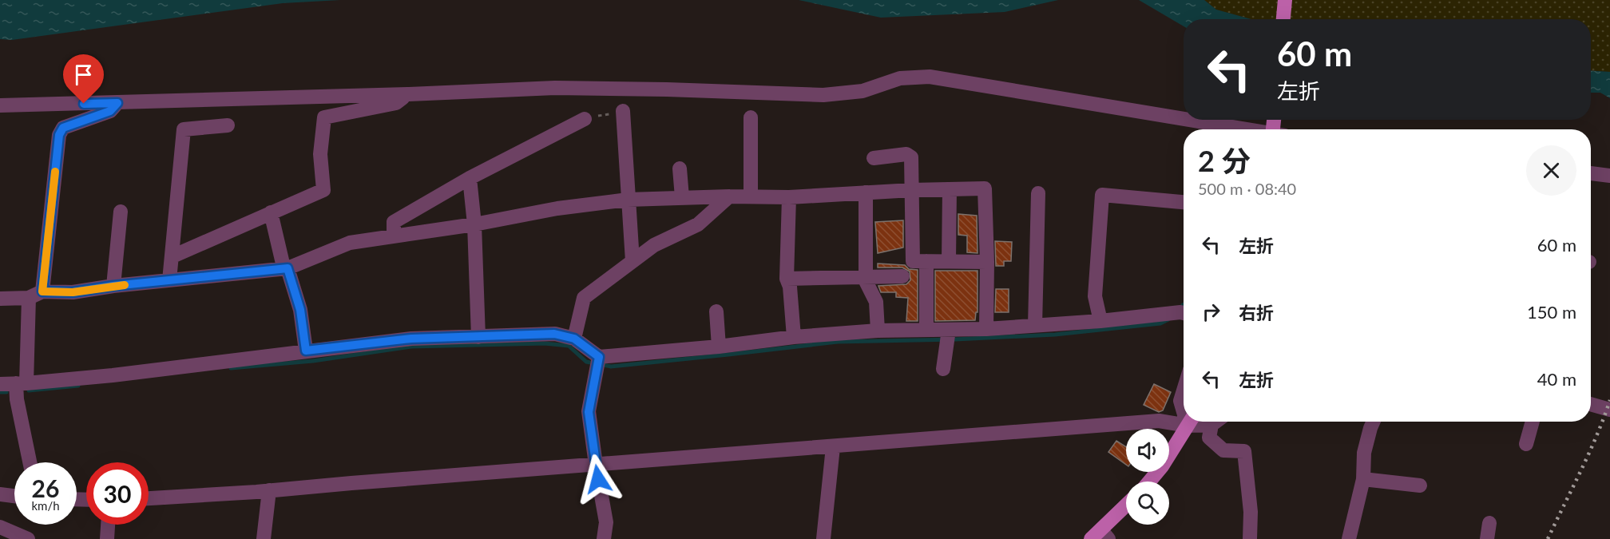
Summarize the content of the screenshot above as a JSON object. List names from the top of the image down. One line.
{"page":{"turn":["60 m","左折"],"heading":["2 分","500 m · 08:40"],"list":[{"name":"左折","value":"60 m"},{"name":"右折","value":"150 m"},{"name":"左折","value":"40 m"}],"speed":"26 km/h","limit":"30"}}
